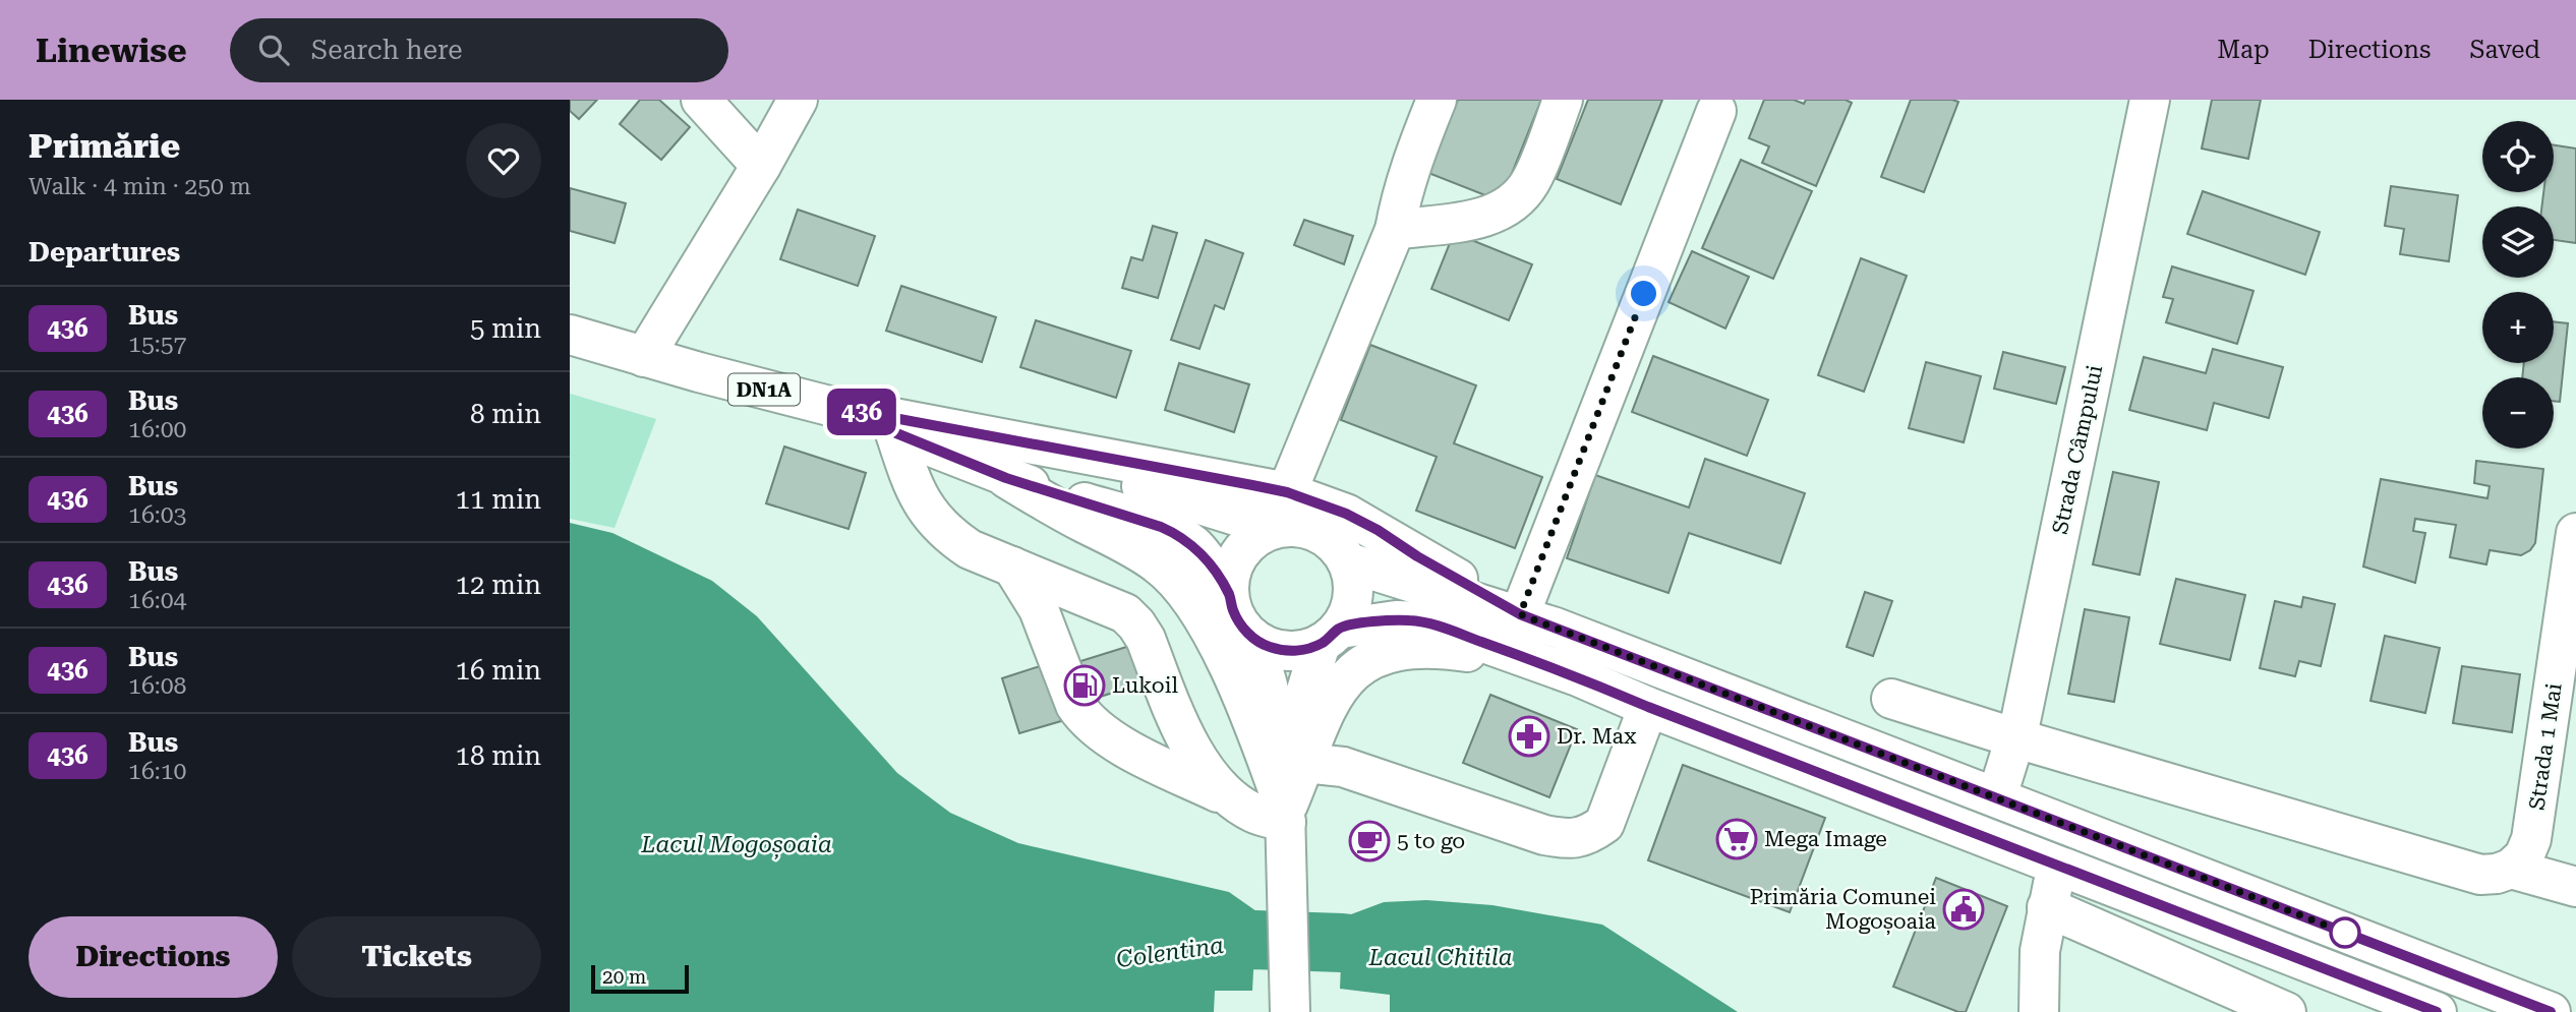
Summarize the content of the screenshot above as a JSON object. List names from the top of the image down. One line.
{"streets":{"main road":["DN1A","Strada Câmpului","Strada 1 Mai"]},"crossings":[["DN1A","Strada Câmpului"]],"water":["Lacul Mogoșoaia","Colentina","Lacul Chitila"],"places":{"fuel station":["Lukoil"],"pharmacy":["Dr. Max"],"supermarket":["Mega Image"],"cafe":["5 to go"],"public building":["Primăria Comunei Mogoșoaia"]},"lines":["bus line 436"],"scale_bar":"20 m","page":{"header":"Linewise","search":"Search here","nav":["Map","Directions","Saved"],"heading":[["Primărie","Walk · 4 min · 250 m"],"Departures"],"on_map":"436","map_buttons":["+","−"],"list":[{"mark":"436","name":"Bus","note":"15:57","value":"5 min"},{"mark":"436","name":"Bus","note":"16:00","value":"8 min"},{"mark":"436","name":"Bus","note":"16:03","value":"11 min"},{"mark":"436","name":"Bus","note":"16:04","value":"12 min"},{"mark":"436","name":"Bus","note":"16:08","value":"16 min"},{"mark":"436","name":"Bus","note":"16:10","value":"18 min"}],"buttons":["Directions","Tickets"],"scale":"20 m"}}
